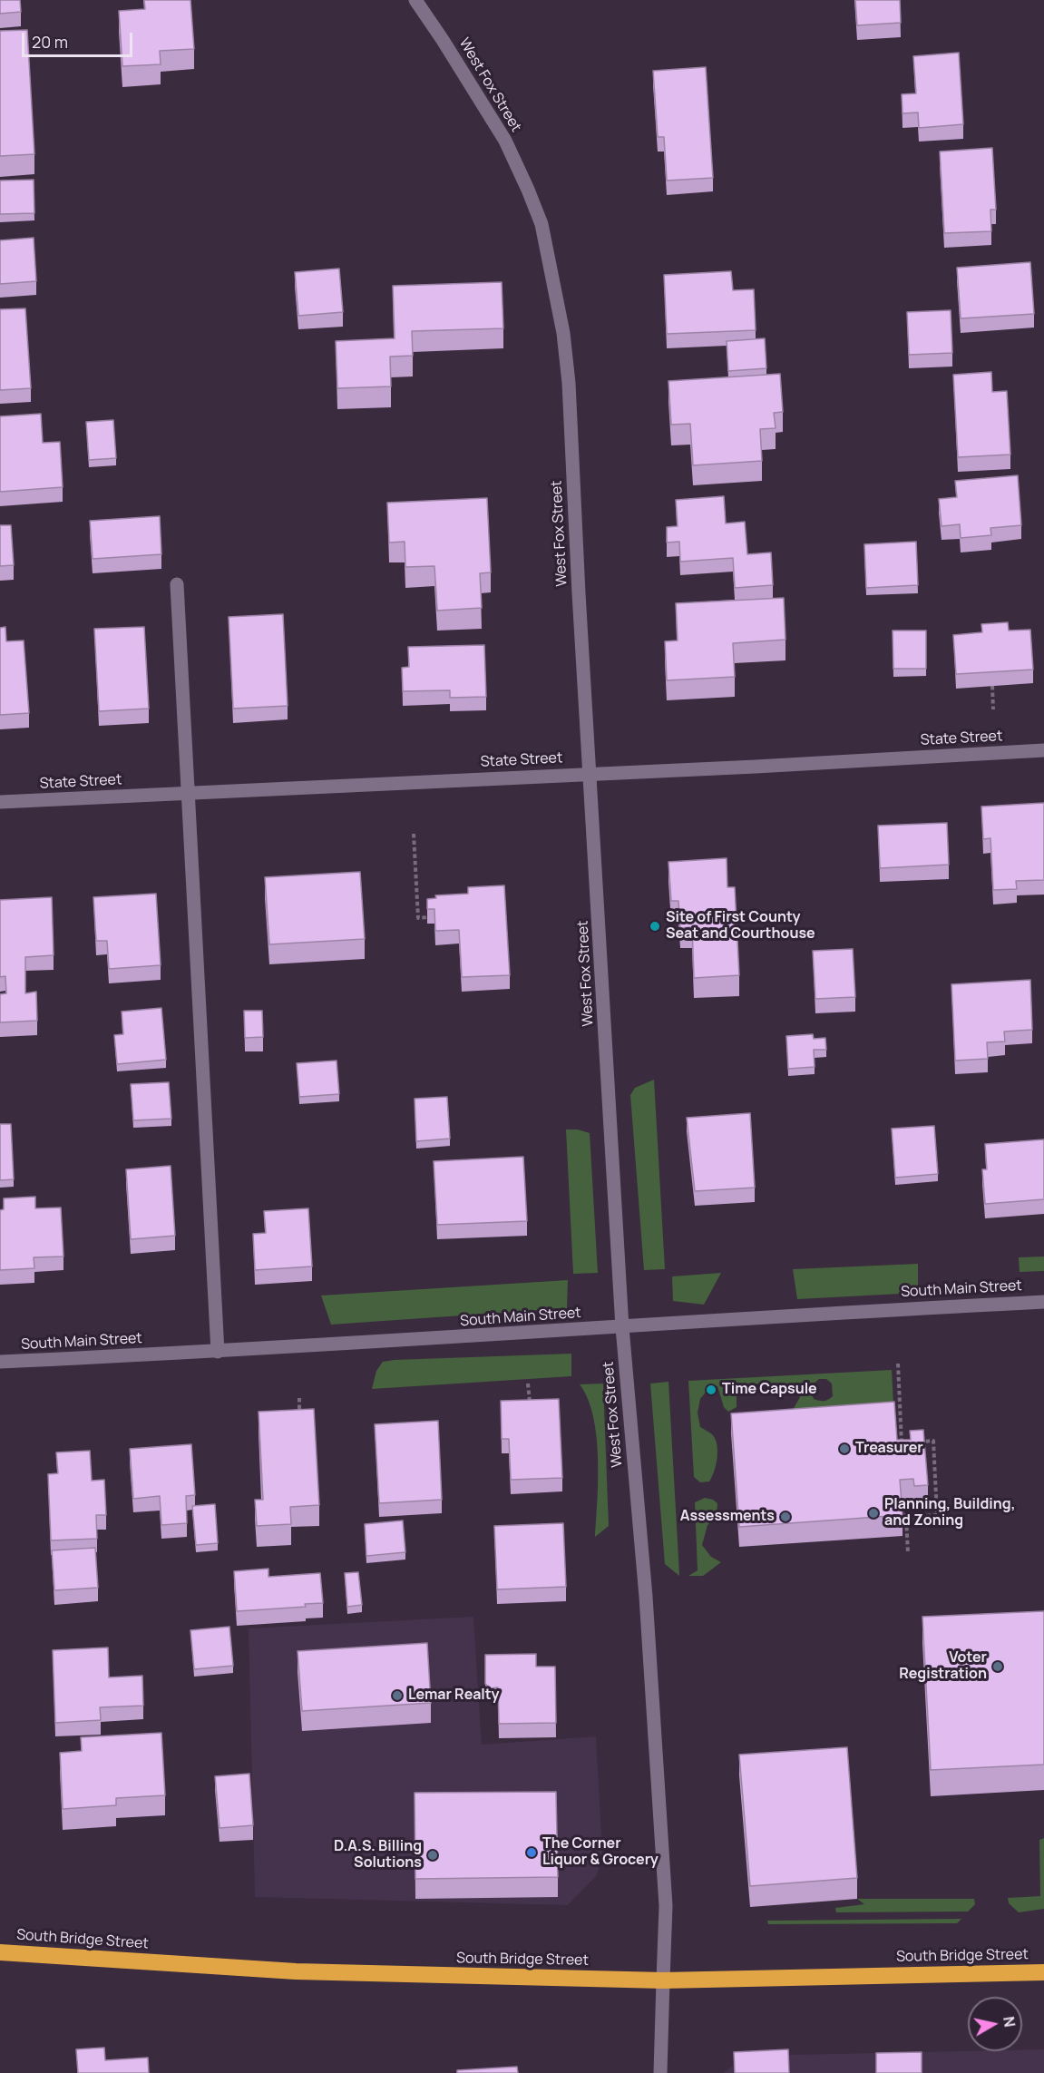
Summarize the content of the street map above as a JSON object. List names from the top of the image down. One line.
{"streets":{"highway":["South Bridge Street"],"street":["West Fox Street","State Street","South Main Street"]},"crossings":[["West Fox Street","State Street"],["West Fox Street","South Main Street"],["West Fox Street","South Bridge Street"]],"places":["Site of First County Seat and Courthouse","Time Capsule","Treasurer","Planning, Building, and Zoning","Assessments","Voter Registration","Lemar Realty","The Corner Liquor & Grocery","D.A.S. Billing Solutions"],"scale_bar":"20 m","north":"right"}
